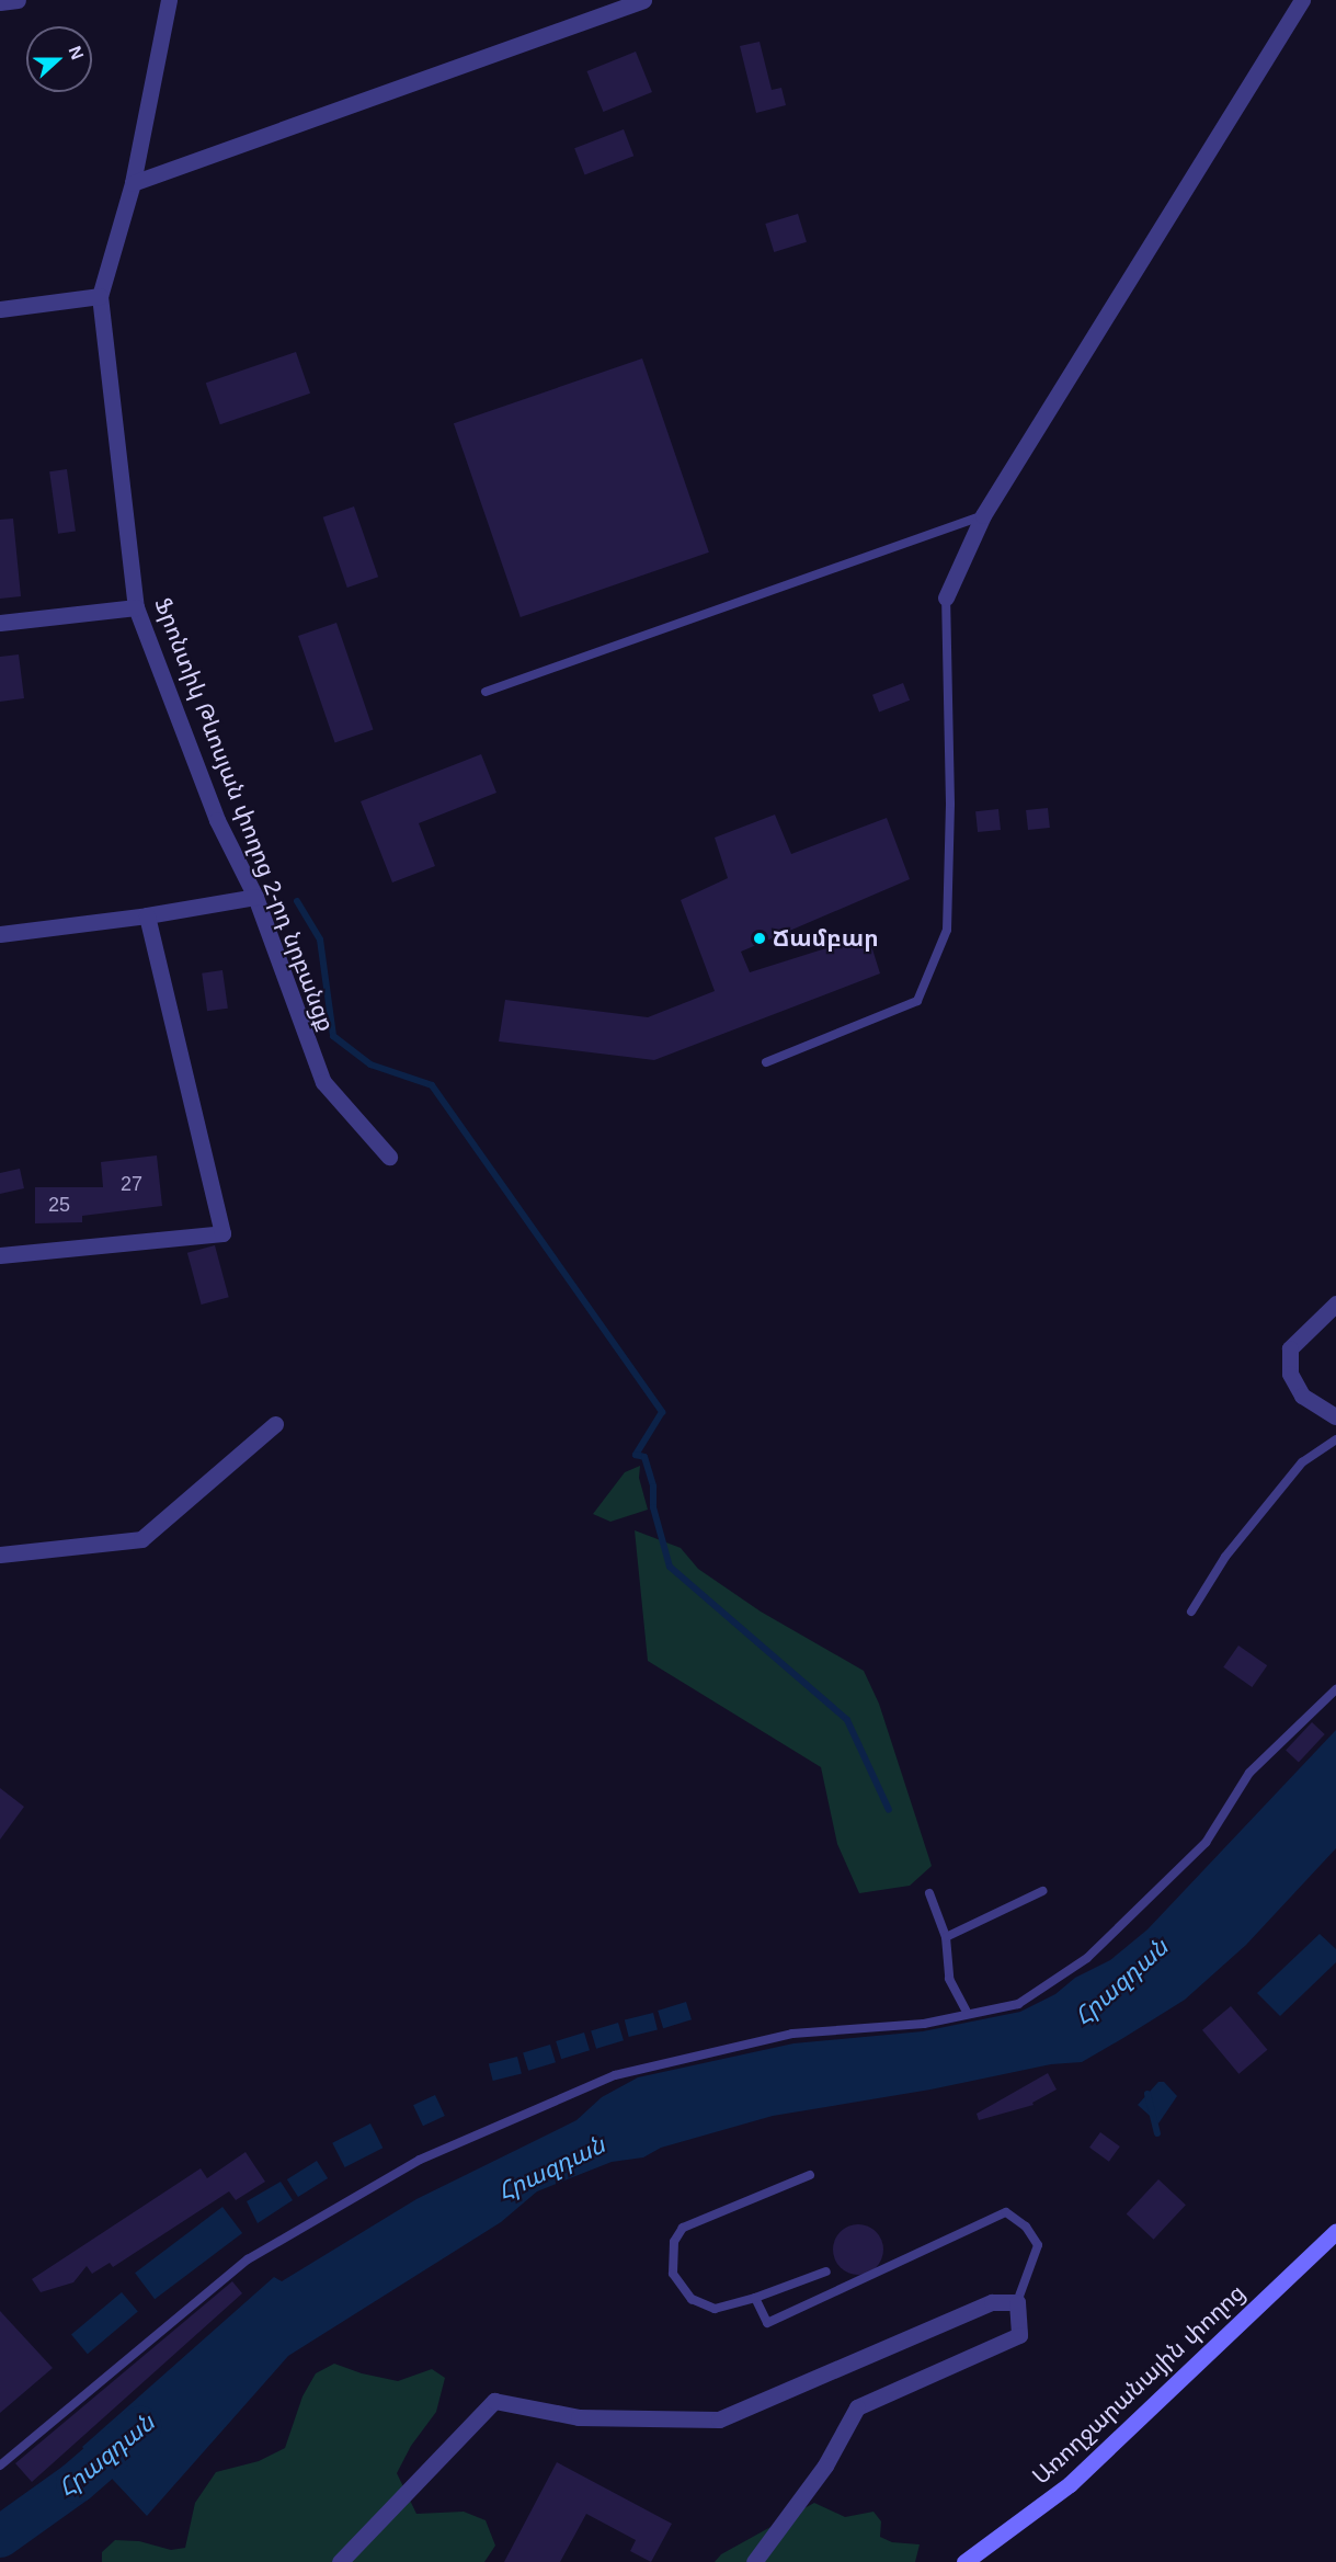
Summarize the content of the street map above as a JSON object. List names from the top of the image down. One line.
{"streets":{"main road":["Առողջարանային փողոց"],"street":["Ֆրոնտիկ Թևոսյան փողոց 2-րդ նրբանցք"]},"water":["Հրազդան"],"places":["Ճամբար"],"house_numbers":["27","25"],"north":"right"}
